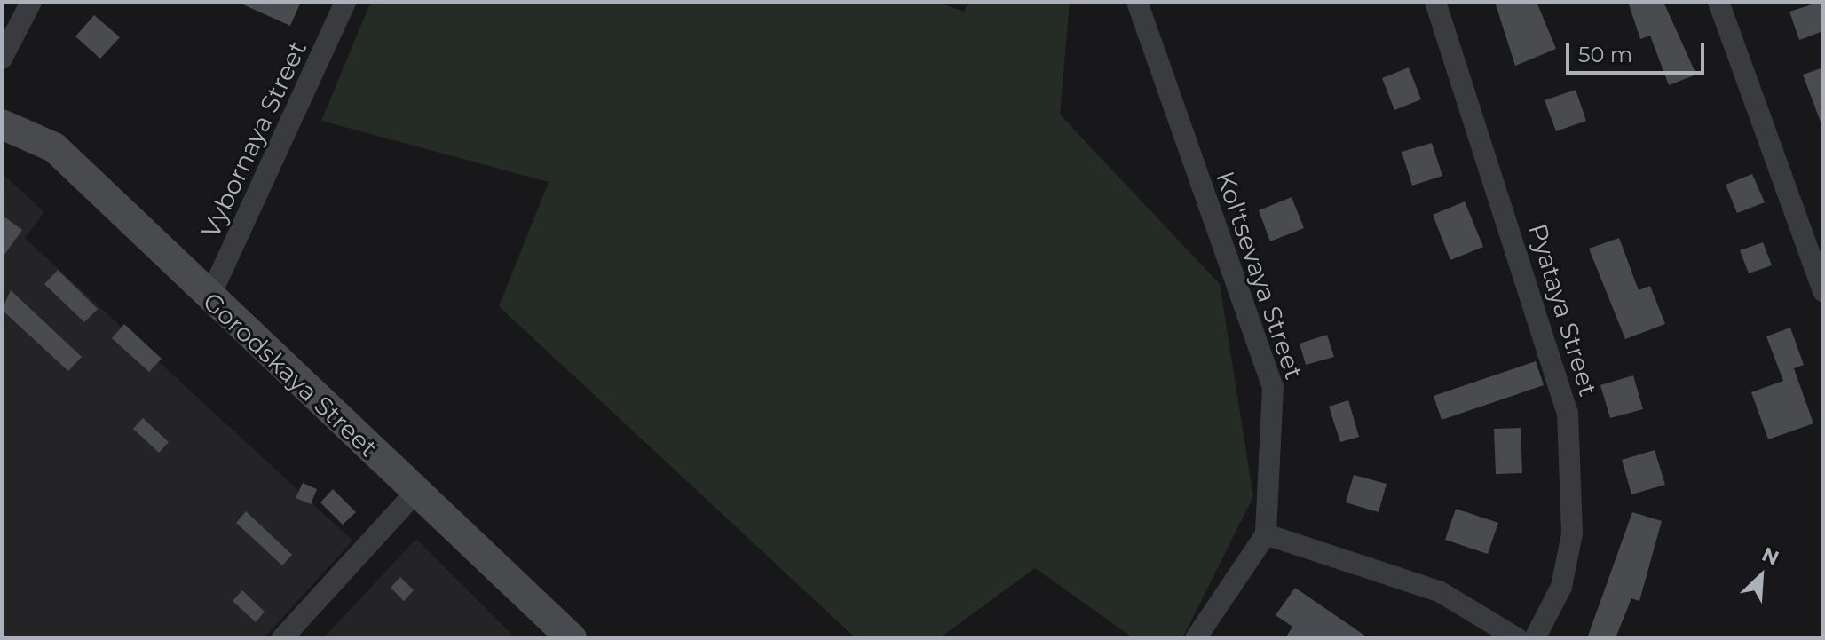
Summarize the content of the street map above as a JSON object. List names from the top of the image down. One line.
{"streets":{"street":["Vybornaya Street","Kol'tsevaya Street","Pyataya Street","Gorodskaya Street"]},"crossings":[["Vybornaya Street","Gorodskaya Street"]],"scale_bar":"50 m","north":"top right"}
